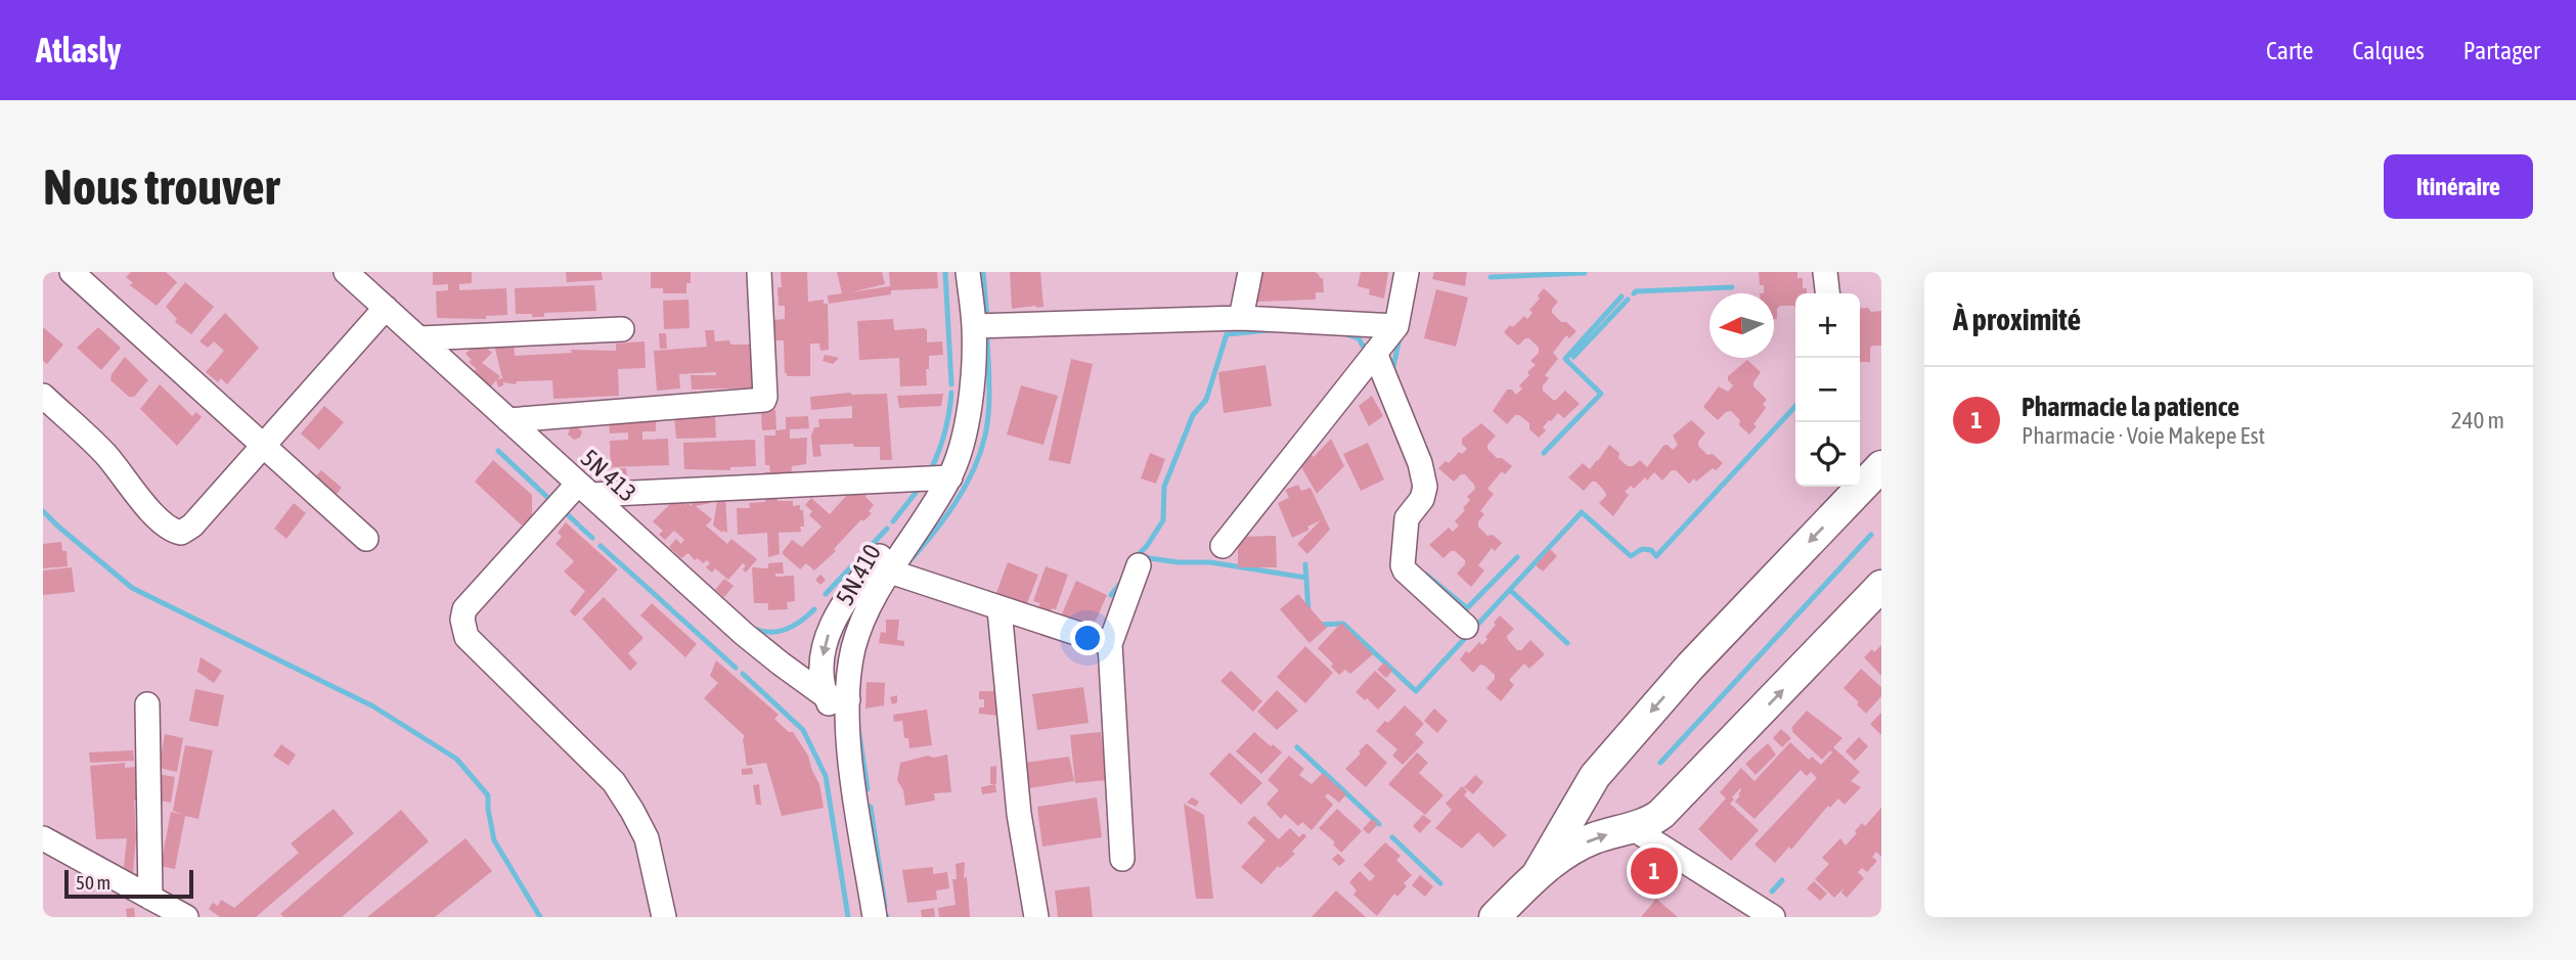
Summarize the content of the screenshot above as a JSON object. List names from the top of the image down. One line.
{"streets":{"street":["5N 413","5N.410"]},"crossings":[["5N 413","5N.410"]],"scale_bar":"50 m","north":"left","page":{"header":"Atlasly","nav":["Carte","Calques","Partager"],"buttons":"Itinéraire","title":"Nous trouver","heading":"À proximité","map_buttons":["+","−"],"list":[{"mark":"1","name":"Pharmacie la patience","note":"Pharmacie · Voie Makepe Est","value":"240 m"}],"pins":"1","scale":"50 m"}}
